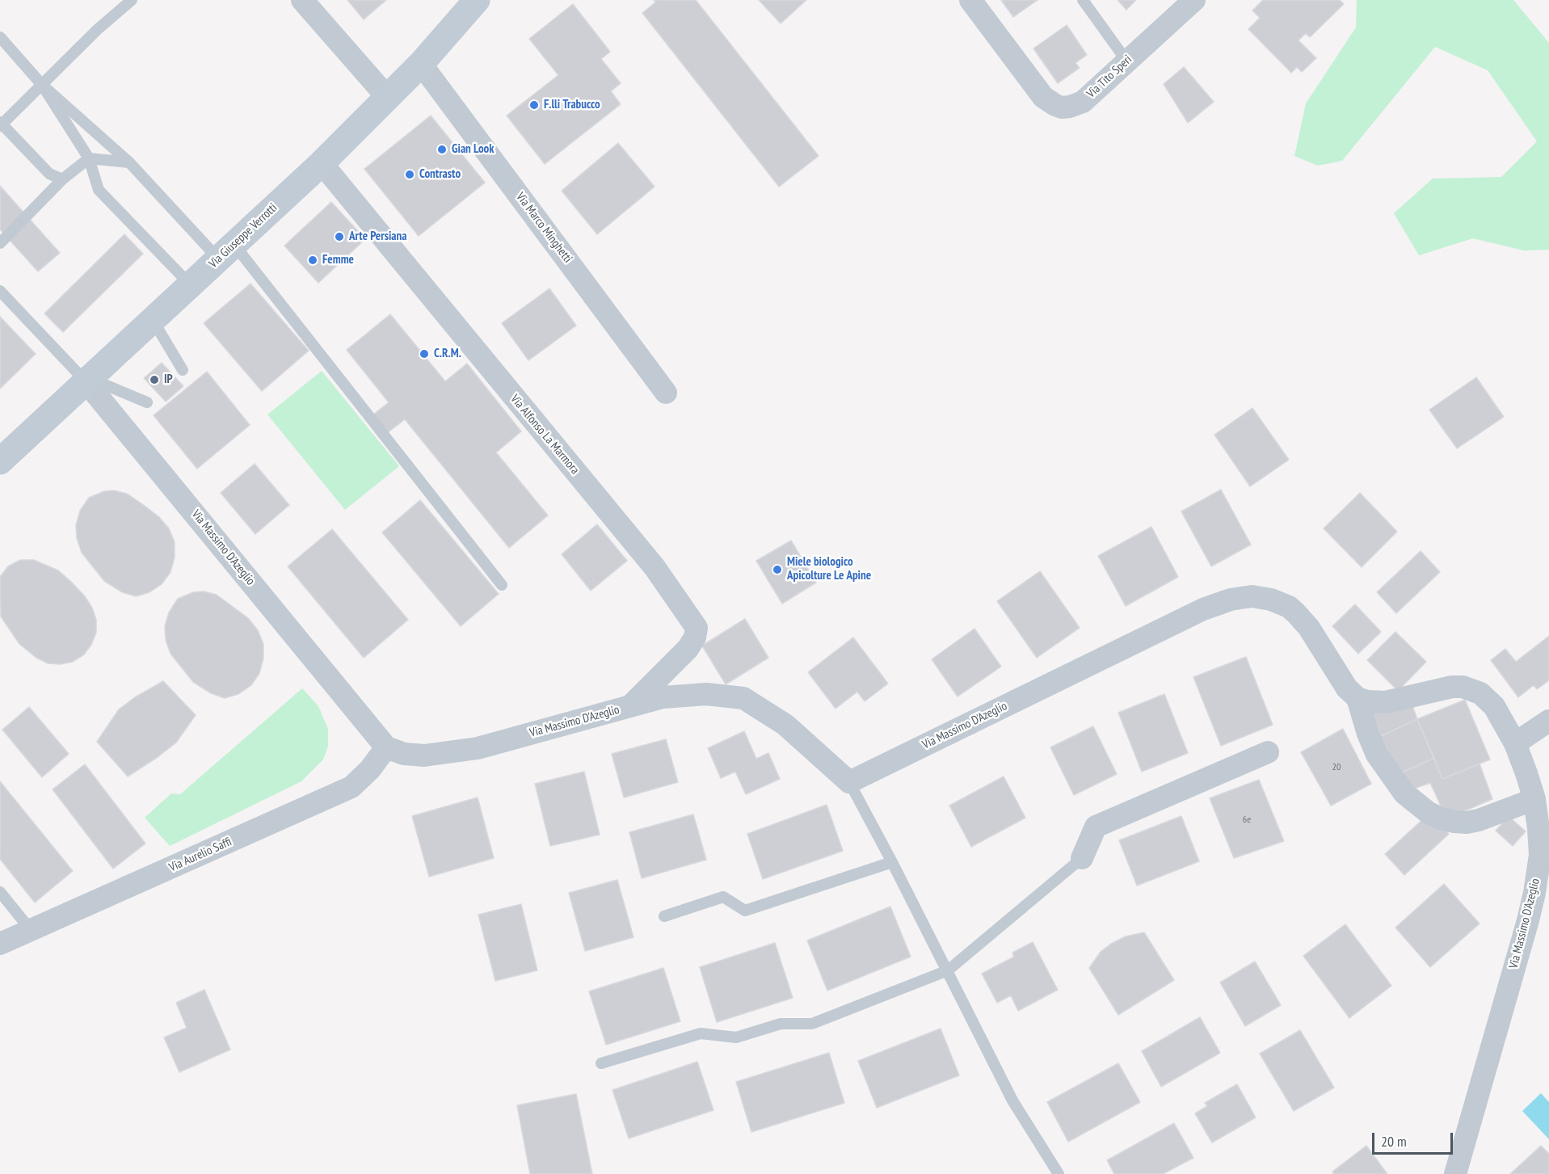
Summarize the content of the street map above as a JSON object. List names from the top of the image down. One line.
{"streets":{"street":["Via Tito Speri","Via Marco Minghetti","Via Giuseppe Verrotti","Via Alfonso La Marmora","Via Massimo D'Azeglio","Via Aurelio Saffi"]},"crossings":[["Via Marco Minghetti","Via Giuseppe Verrotti"],["Via Giuseppe Verrotti","Via Alfonso La Marmora"],["Via Giuseppe Verrotti","Via Massimo D'Azeglio"],["Via Alfonso La Marmora","Via Massimo D'Azeglio"],["Via Massimo D'Azeglio","Via Aurelio Saffi"]],"places":["F.lli Trabucco","Gian Look","Contrasto","Arte Persiana","Femme","C.R.M.","IP","Miele biologico Apicolture Le Apine"],"house_numbers":["20","6e"],"scale_bar":"20 m"}
